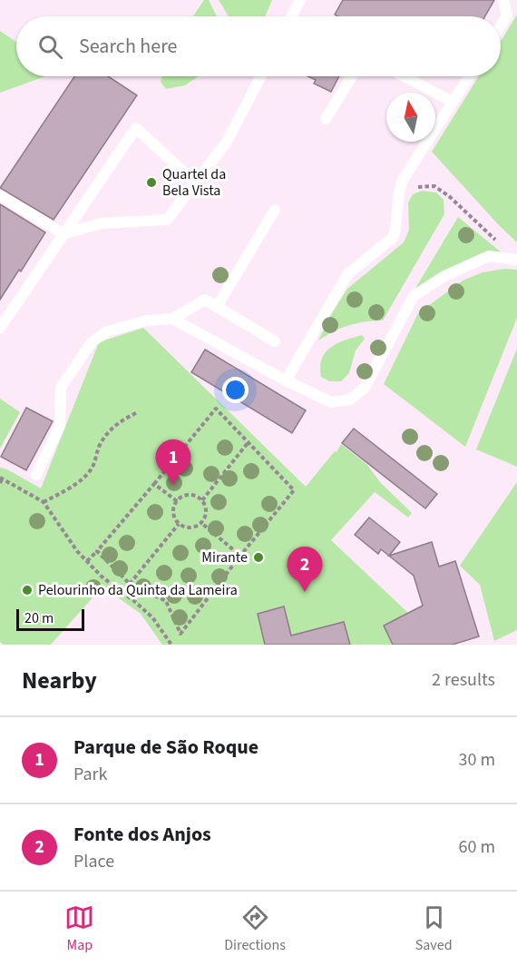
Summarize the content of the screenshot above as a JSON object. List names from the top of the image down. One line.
{"places":["Quartel da Bela Vista","Mirante","Pelourinho da Quinta da Lameira"],"scale_bar":"20 m","north":"top","page":{"search":"Search here","pins":["1","2"],"scale":"20 m","heading":["Nearby","2 results"],"list":[{"mark":"1","name":"Parque de São Roque","note":"Park","value":"30 m"},{"mark":"2","name":"Fonte dos Anjos","note":"Place","value":"60 m"}],"nav":["Map","Directions","Saved"]}}
